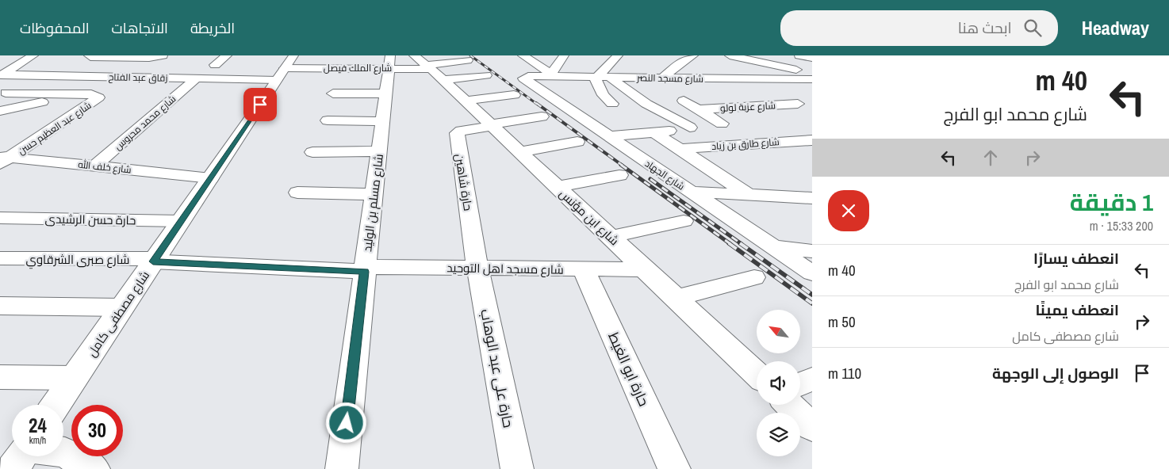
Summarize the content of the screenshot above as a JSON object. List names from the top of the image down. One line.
{"streets":{"street":["شارع الملك فيصل","زقاق عبد الفتاح","شارع مسجد النصر","شارع عزبة لولو","شارع محمد محروس","شارع عبد العظيم حسن","شارع طارق بن زياد","شارع خلف الله","شارع الجهاد","حارة شاهين","شارع مسلم بن الوليد","شارع ابن مؤنس","حارة حسن الرشيدى","شارع صبرى الشرقاوي","شارع مسجد اهل التوحيد","شارع مصطفى كامل","حارة على عبد الوهاب","حارة ابو الغيط"]},"crossings":[["شارع الملك فيصل","زقاق عبد الفتاح"],["شارع الملك فيصل","شارع مسلم بن الوليد"],["شارع الملك فيصل","شارع ابن مؤنس"],["شارع الملك فيصل","شارع مصطفى كامل"],["زقاق عبد الفتاح","شارع محمد محروس"],["زقاق عبد الفتاح","شارع مصطفى كامل"],["شارع مسجد النصر","شارع الجهاد"],["شارع محمد محروس","شارع خلف الله"],["شارع عبد العظيم حسن","شارع خلف الله"],["شارع خلف الله","شارع مصطفى كامل"],["حارة شاهين","شارع ابن مؤنس"],["حارة شاهين","شارع مسجد اهل التوحيد"],["حارة شاهين","حارة على عبد الوهاب"],["شارع مسلم بن الوليد","شارع صبرى الشرقاوي"],["شارع مسلم بن الوليد","شارع مسجد اهل التوحيد"],["شارع ابن مؤنس","شارع مسجد اهل التوحيد"],["حارة حسن الرشيدى","شارع مصطفى كامل"],["شارع صبرى الشرقاوي","شارع مسجد اهل التوحيد"],["شارع صبرى الشرقاوي","شارع مصطفى كامل"],["شارع مسجد اهل التوحيد","حارة على عبد الوهاب"],["شارع مسجد اهل التوحيد","حارة ابو الغيط"]],"north":"top left","page":{"header":"Headway","search":"ابحث هنا","nav":["الخريطة","الاتجاهات","المحفوظات"],"turn":["40 m","شارع محمد ابو الفرج"],"heading":["1 دقيقة","200 m · 15:33"],"list":[{"name":"انعطف يسارًا","note":"شارع محمد ابو الفرج","value":"40 m"},{"name":"انعطف يمينًا","note":"شارع مصطفى كامل","value":"50 m"},{"name":"الوصول إلى الوجهة","value":"110 m"}],"speed":"24 km/h","limit":"30"}}
